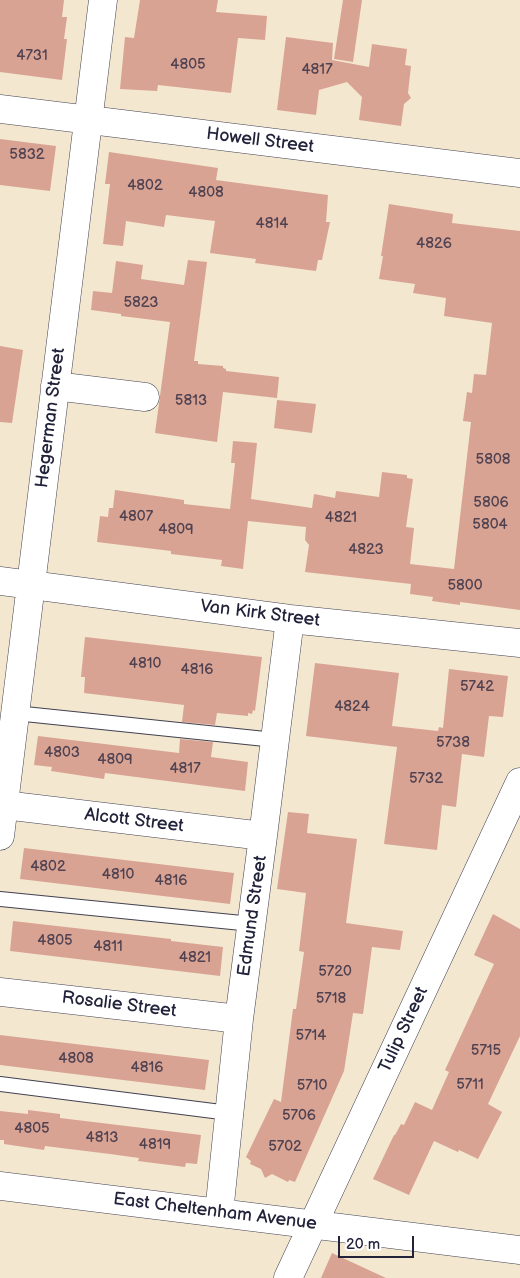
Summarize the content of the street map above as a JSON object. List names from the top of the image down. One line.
{"streets":{"street":["Howell Street","Hegerman Street","Van Kirk Street","Alcott Street","Edmund Street","Rosalie Street","Tulip Street","East Cheltenham Avenue"]},"crossings":[["Howell Street","Hegerman Street"],["Hegerman Street","Van Kirk Street"],["Hegerman Street","Alcott Street"],["Van Kirk Street","Edmund Street"],["Alcott Street","Edmund Street"],["Edmund Street","Rosalie Street"],["Edmund Street","East Cheltenham Avenue"],["Tulip Street","East Cheltenham Avenue"]],"house_numbers":["4731","4805","4817","5832","4802","4808","4814","4826","5823","5813","5808","5806","4807","4821","5804","4809","4823","5800","4810","4816","5742","4824","5738","4803","4809","4817","5732","4802","4810","4816","4805","4811","4821","5720","5718","5714","5715","4808","4816","5711","5710","5706","4805","4813","4819","5702"],"scale_bar":"20 m"}
